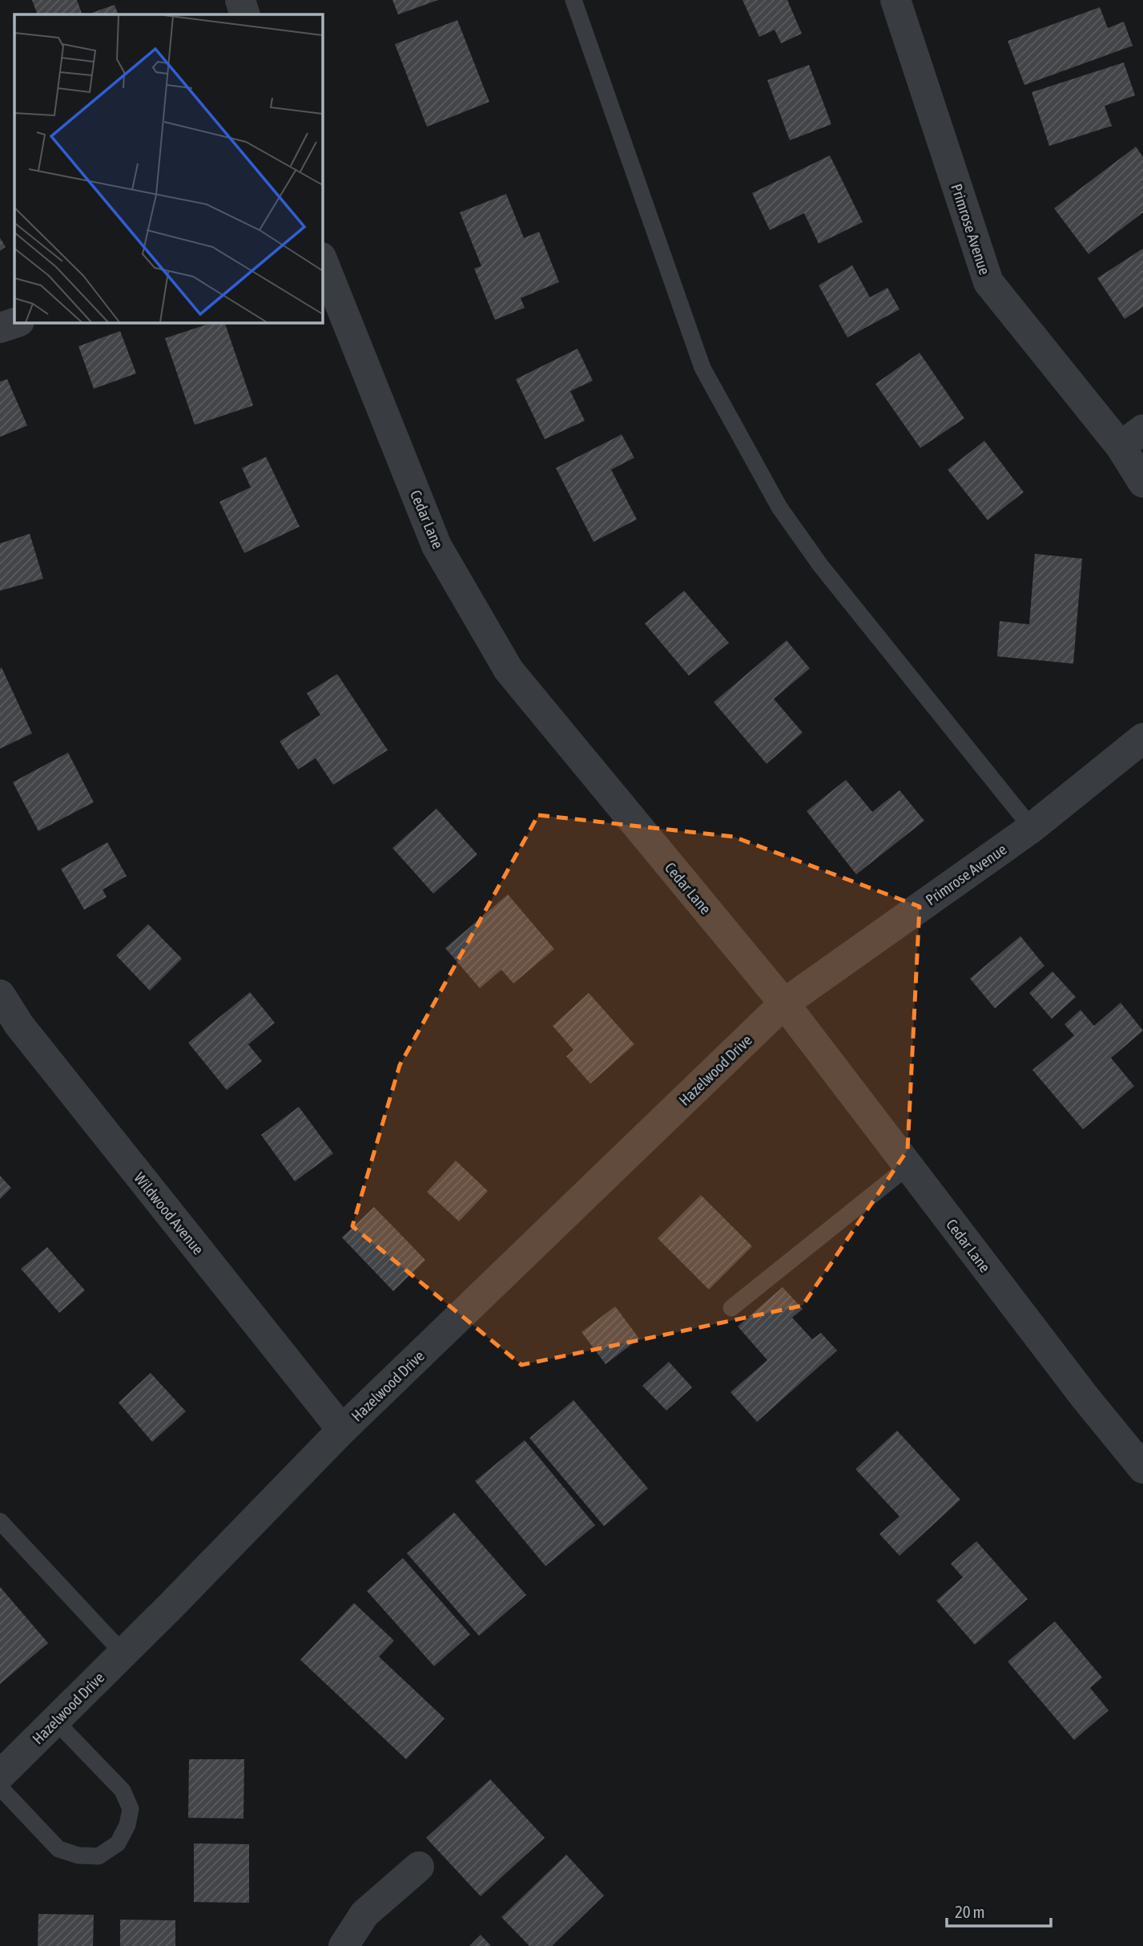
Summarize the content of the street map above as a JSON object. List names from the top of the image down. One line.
{"streets":{"street":["Primrose Avenue","Cedar Lane","Hazelwood Drive","Wildwood Avenue"]},"crossings":[["Primrose Avenue","Cedar Lane"],["Primrose Avenue","Hazelwood Drive"],["Cedar Lane","Hazelwood Drive"],["Hazelwood Drive","Wildwood Avenue"]],"scale_bar":"20 m"}
